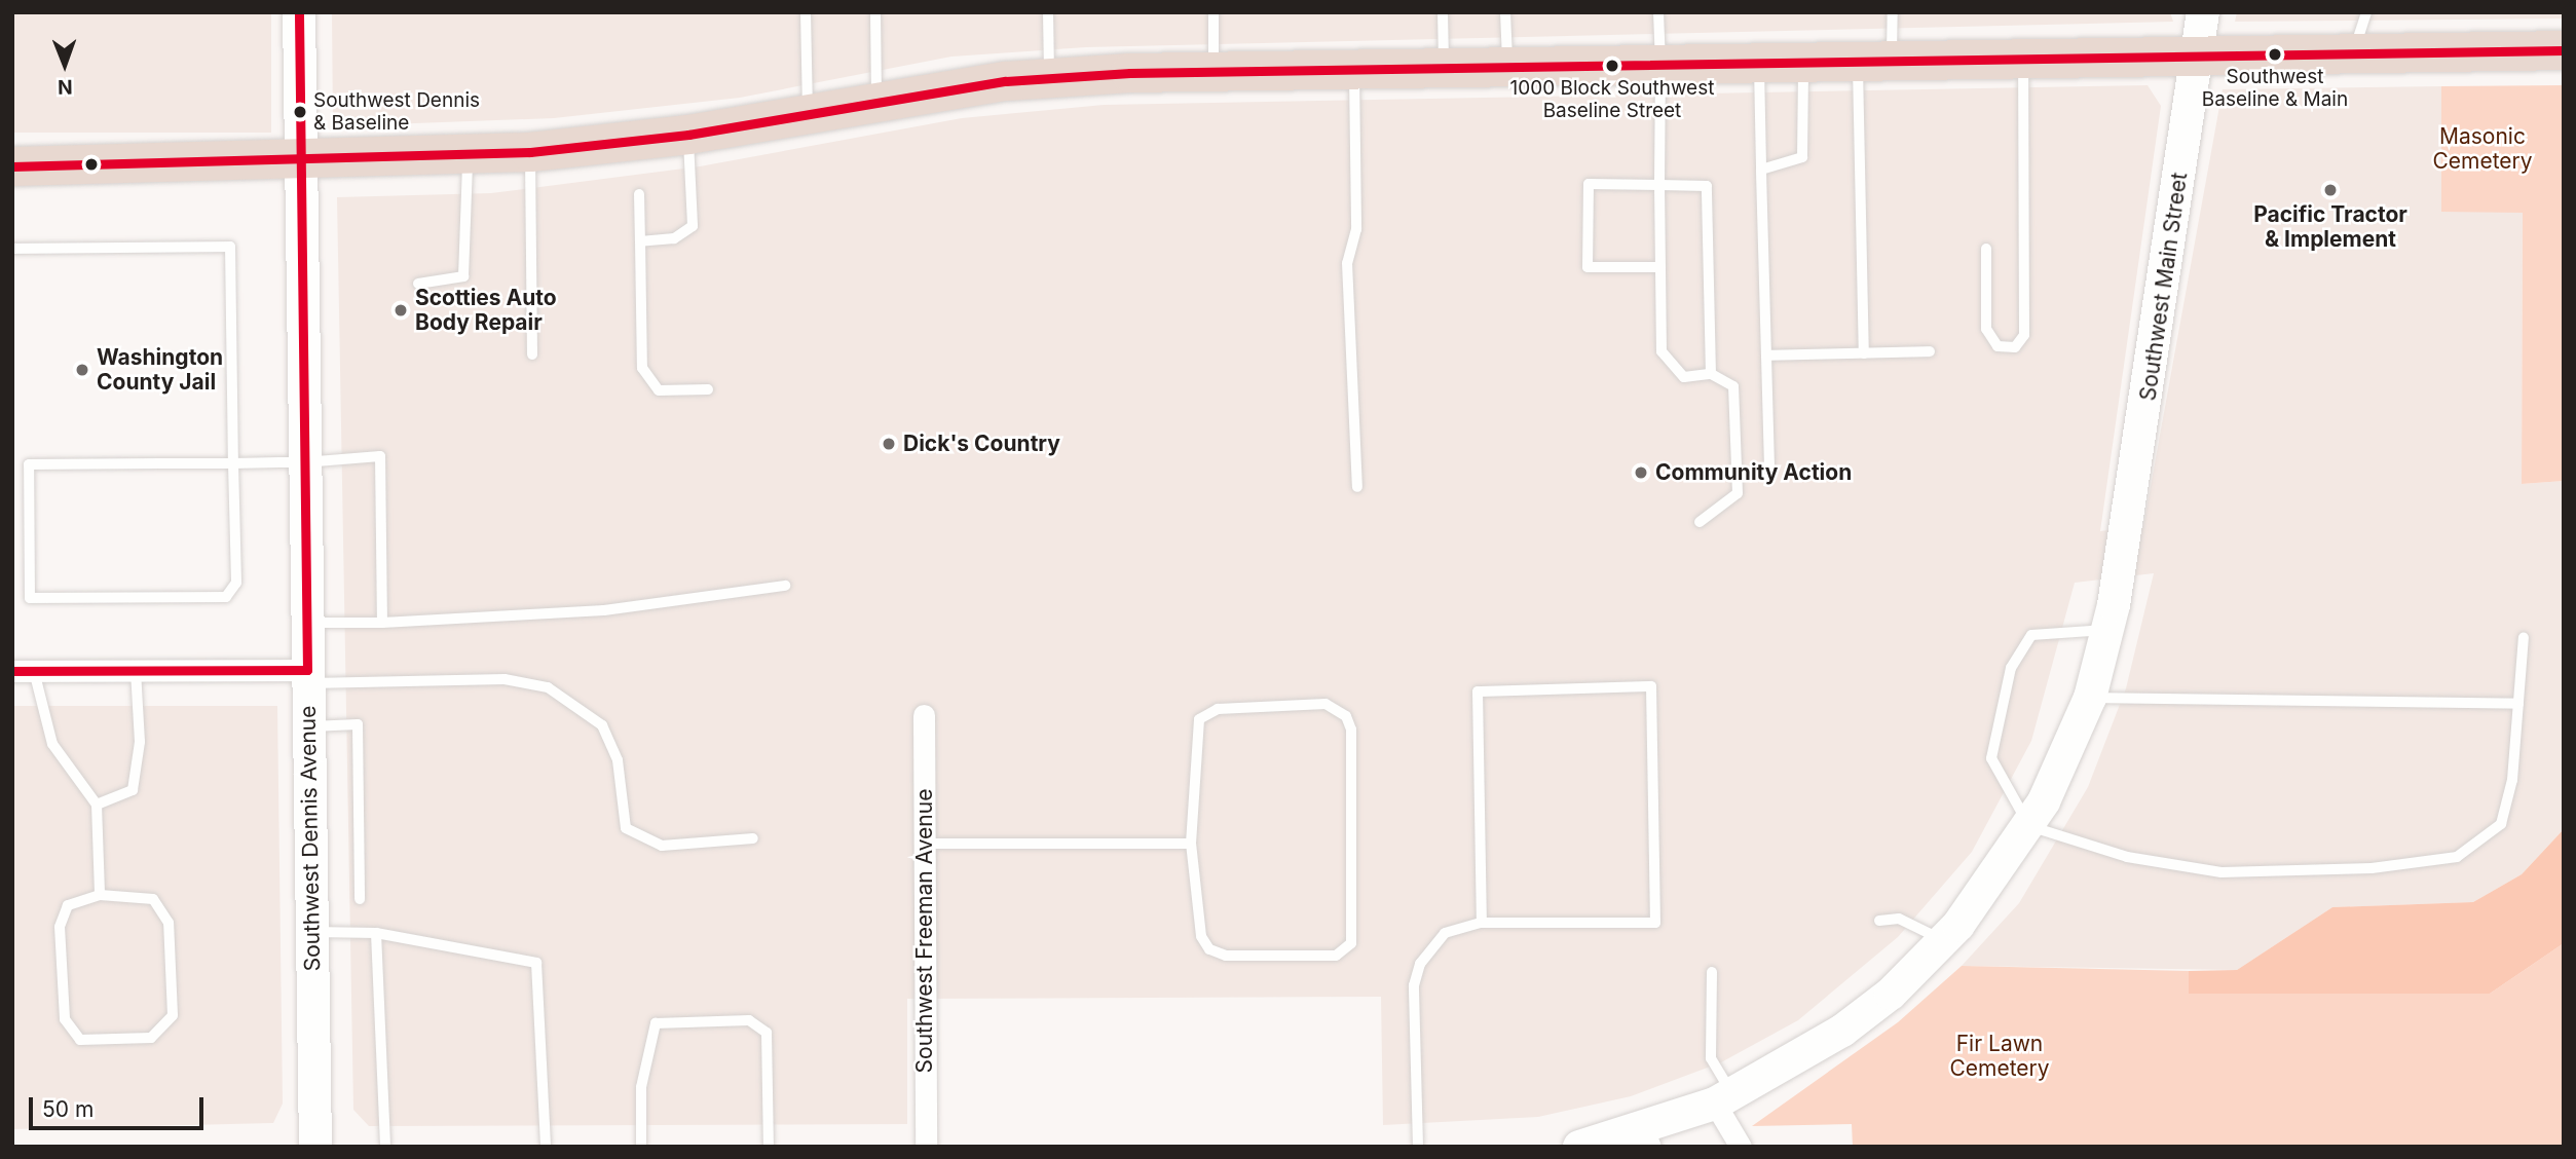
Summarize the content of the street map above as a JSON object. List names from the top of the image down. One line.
{"streets":{"street":["Southwest Main Street","Southwest Dennis Avenue","Southwest Freeman Avenue"]},"parks":["Masonic Cemetery","Fir Lawn Cemetery"],"places":["Southwest Baseline & Main","1000 Block Southwest Baseline Street","Southwest Dennis & Baseline","Pacific Tractor & Implement","Scotties Auto Body Repair","Washington County Jail","Dick's Country","Community Action"],"scale_bar":"50 m","north":"bottom"}
